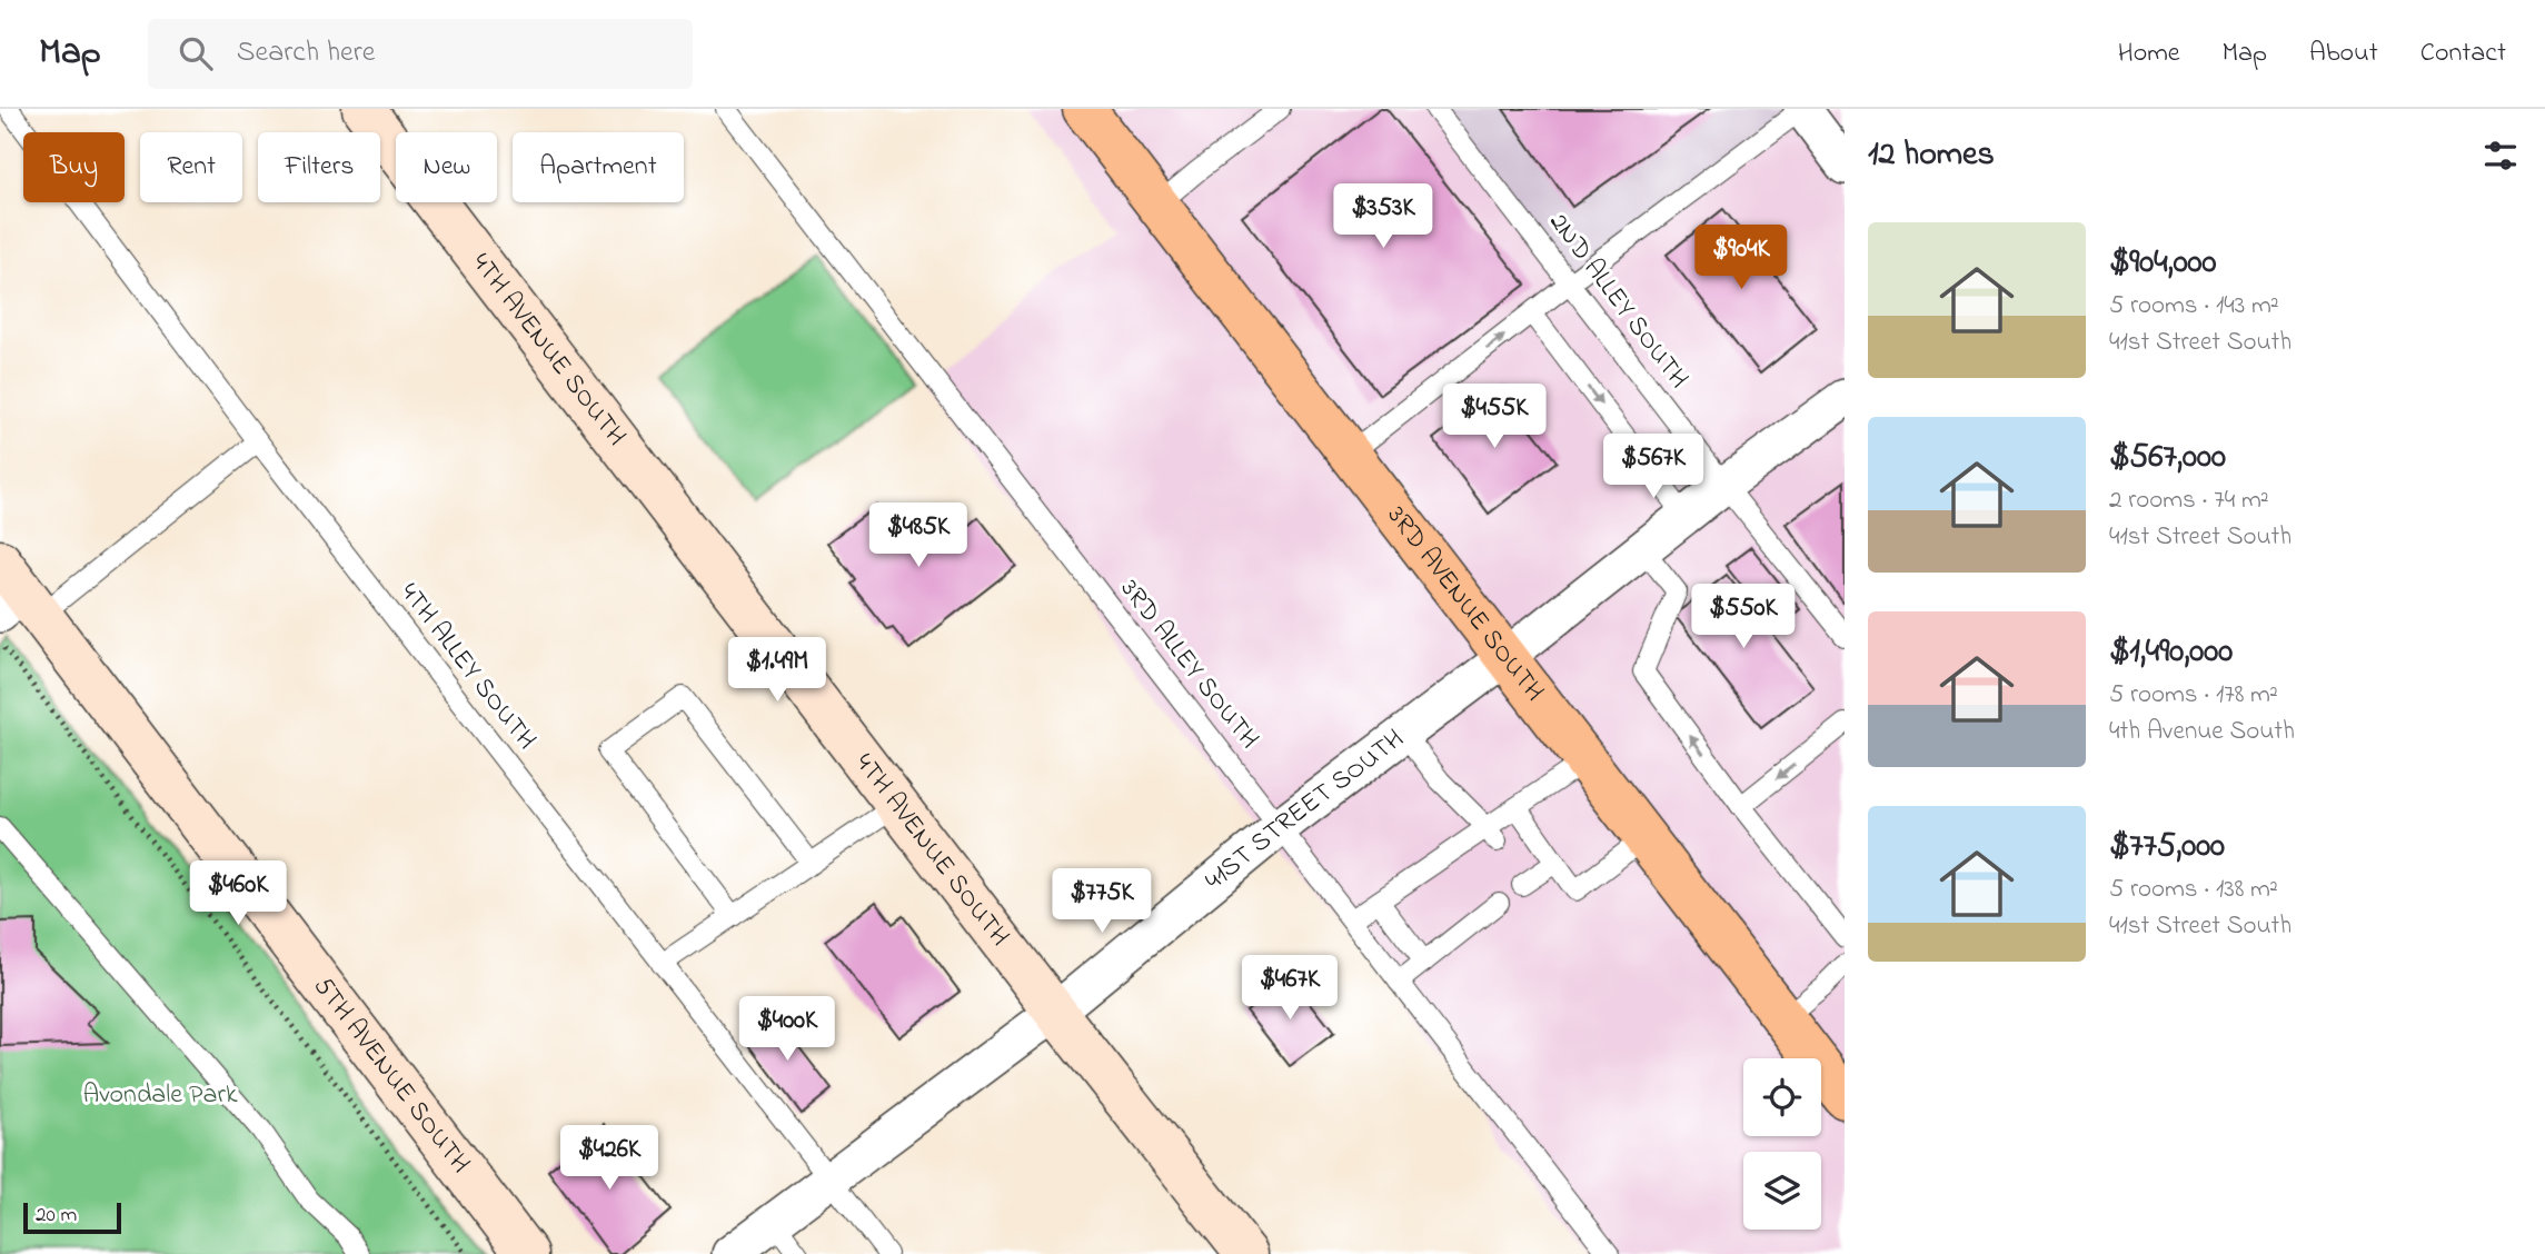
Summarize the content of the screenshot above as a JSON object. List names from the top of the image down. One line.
{"streets":{"main road":["3RD AVENUE SOUTH"],"street":["4TH AVENUE SOUTH","41ST STREET SOUTH","5TH AVENUE SOUTH"],"lane":["2ND ALLEY SOUTH","3RD ALLEY SOUTH","4TH ALLEY SOUTH"]},"crossings":[["2ND ALLEY SOUTH","41ST STREET SOUTH"],["4TH AVENUE SOUTH","41ST STREET SOUTH"],["3RD AVENUE SOUTH","41ST STREET SOUTH"],["3RD ALLEY SOUTH","41ST STREET SOUTH"],["4TH ALLEY SOUTH","41ST STREET SOUTH"]],"parks":["Avondale Park"],"scale_bar":"20 m","page":{"header":"Map","search":"Search here","nav":["Home","Map","About","Contact"],"heading":"12 homes","chip":["Buy","Rent","Filters","New","Apartment"],"price":["$353K","$904K","$455K","$567K","$485K","$550K","$1.49M","$460K","$775K","$467K","$400K","$426K"],"list":[{"name":"$904,000","note":"5 rooms · 143 m² · 41st Street South"},{"name":"$567,000","note":"2 rooms · 74 m² · 41st Street South"},{"name":"$1,490,000","note":"5 rooms · 178 m² · 4th Avenue South"},{"name":"$775,000","note":"5 rooms · 138 m² · 41st Street South"}],"scale":"20 m"}}
